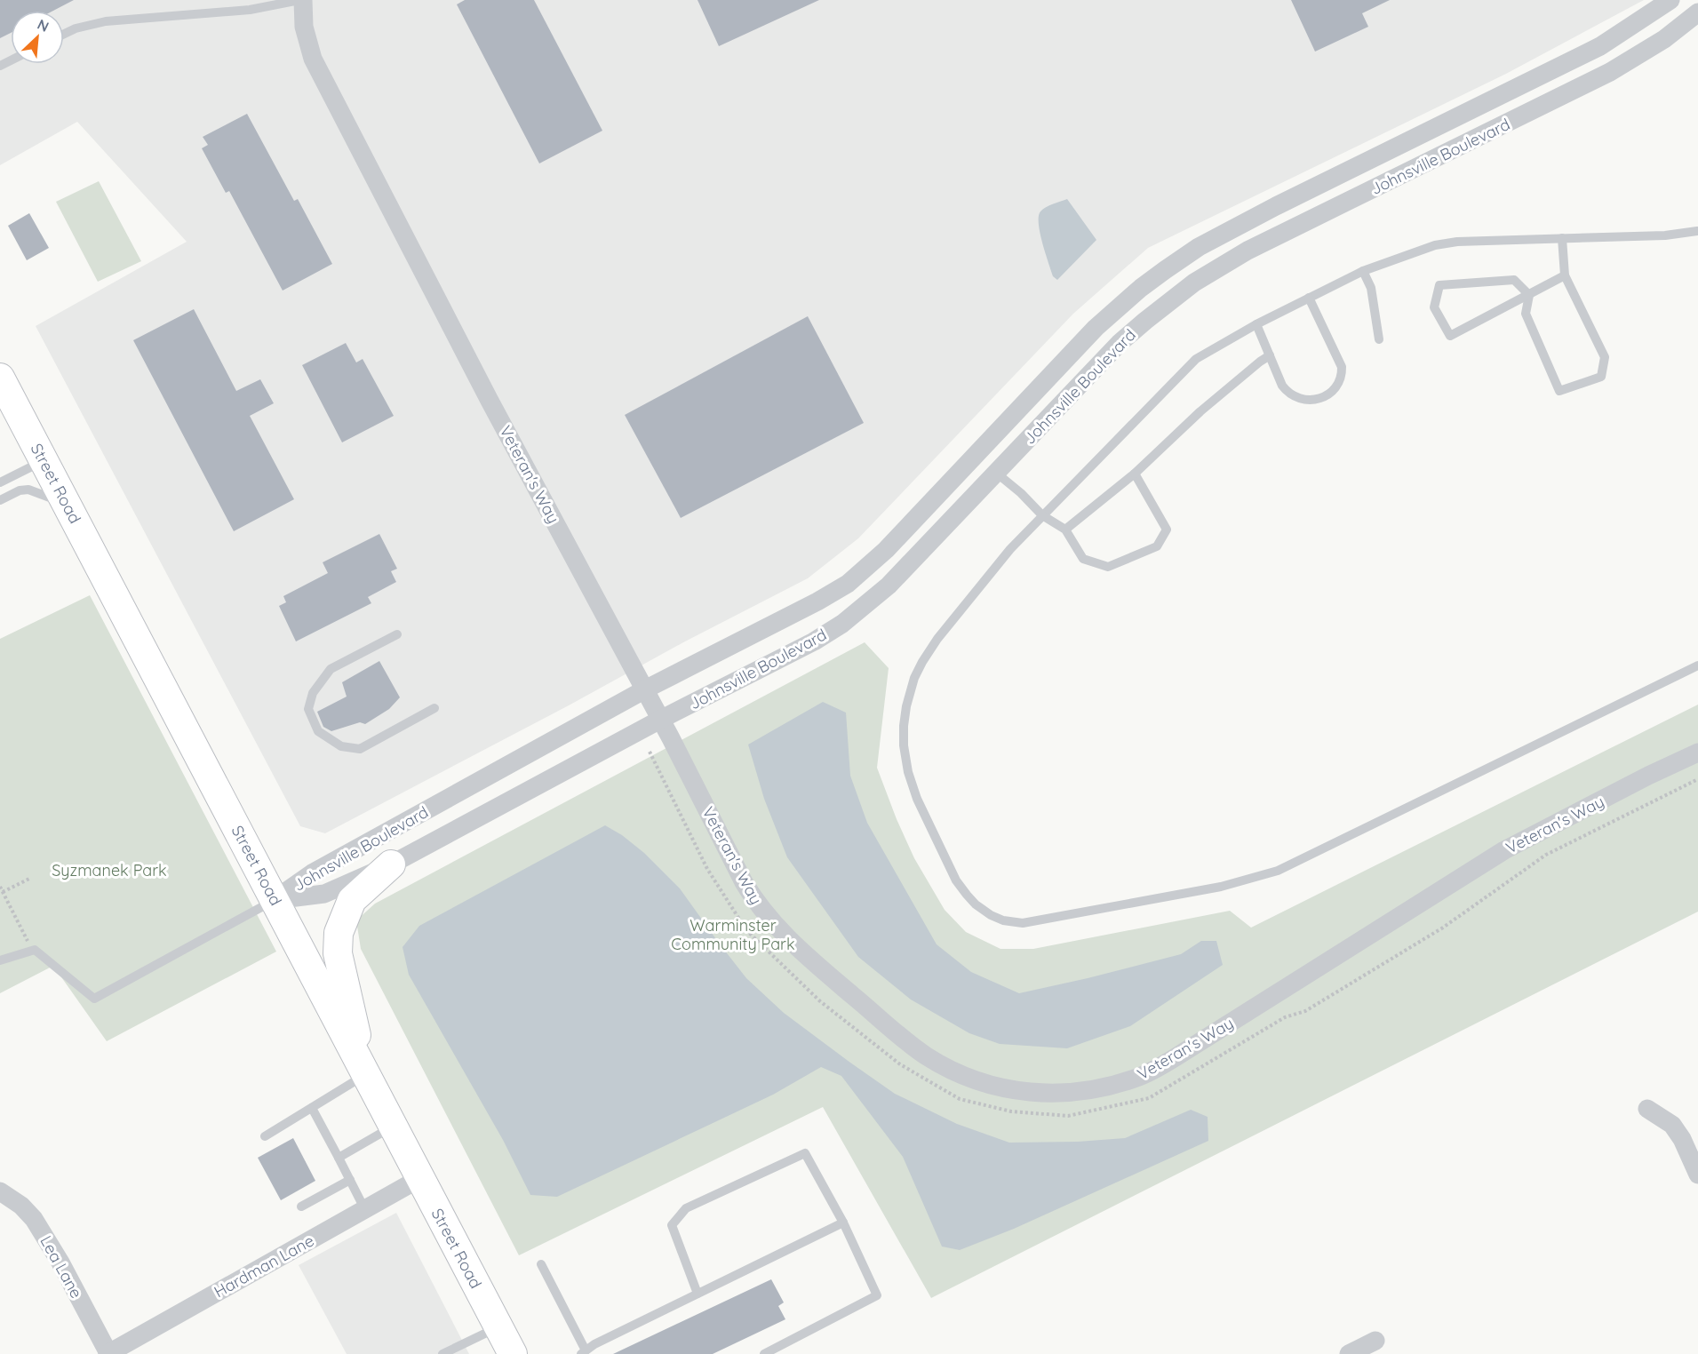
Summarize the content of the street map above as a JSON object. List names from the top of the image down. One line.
{"streets":{"main road":["Street Road"],"street":["Johnsville Boulevard","Veteran's Way","Hardman Lane","Lea Lane"]},"crossings":[["Johnsville Boulevard","Veteran's Way"],["Johnsville Boulevard","Street Road"],["Street Road","Hardman Lane"],["Hardman Lane","Lea Lane"]],"parks":["Syzmanek Park","Warminster Community Park"],"north":"top right"}
